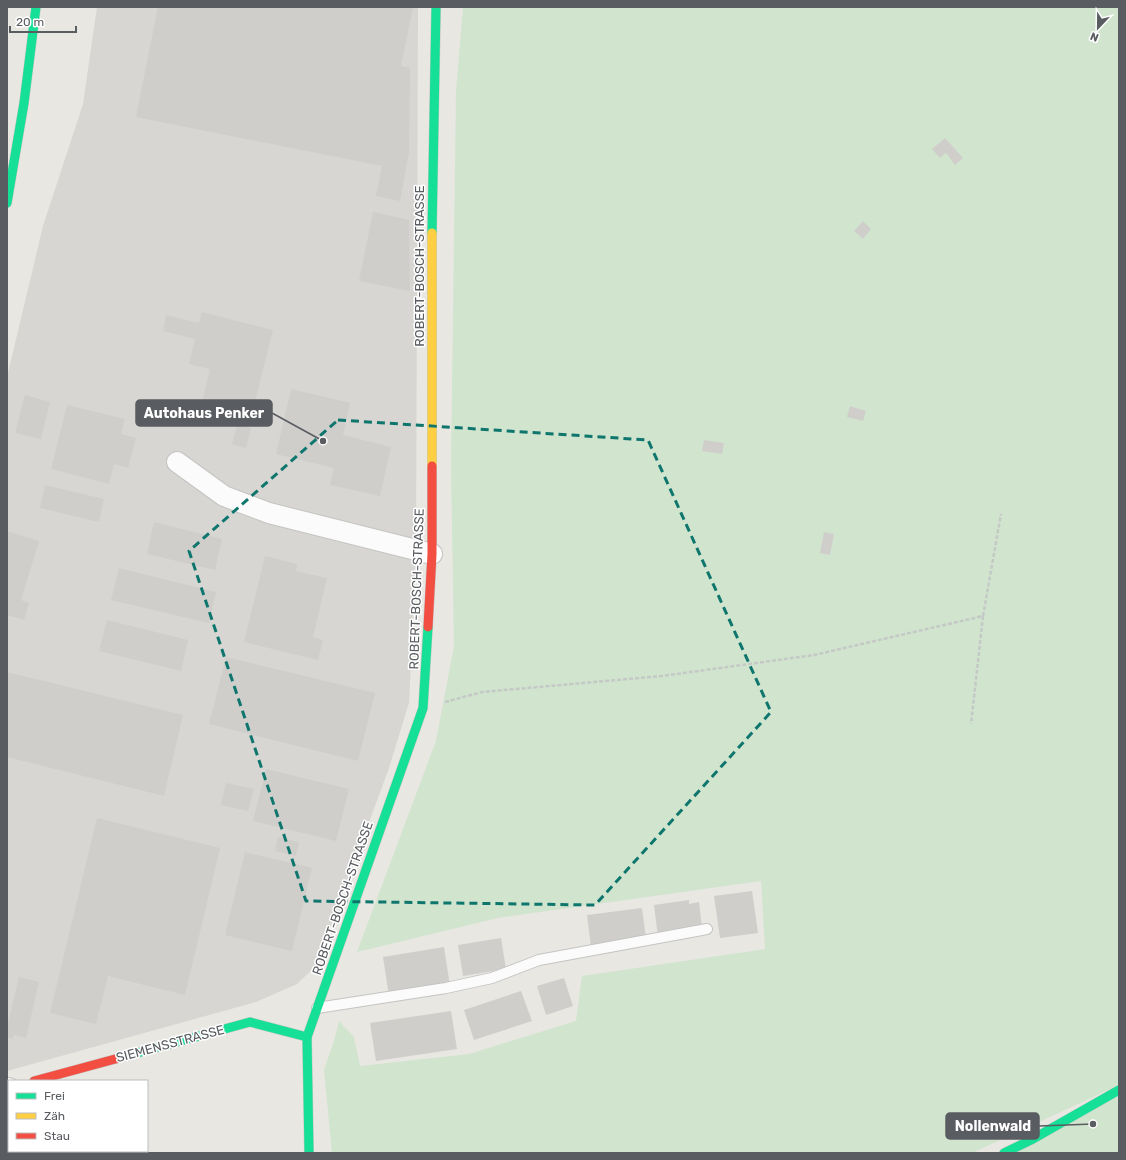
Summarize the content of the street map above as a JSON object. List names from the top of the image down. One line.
{"streets":{"main road":["ROBERT-BOSCH-STRASSE","SIEMENSSTRASSE"]},"crossings":[["ROBERT-BOSCH-STRASSE","SIEMENSSTRASSE"]],"places":["Autohaus Penker","Nollenwald"],"legend":["Frei","Zäh","Stau"],"scale_bar":"20 m","north":"bottom"}
